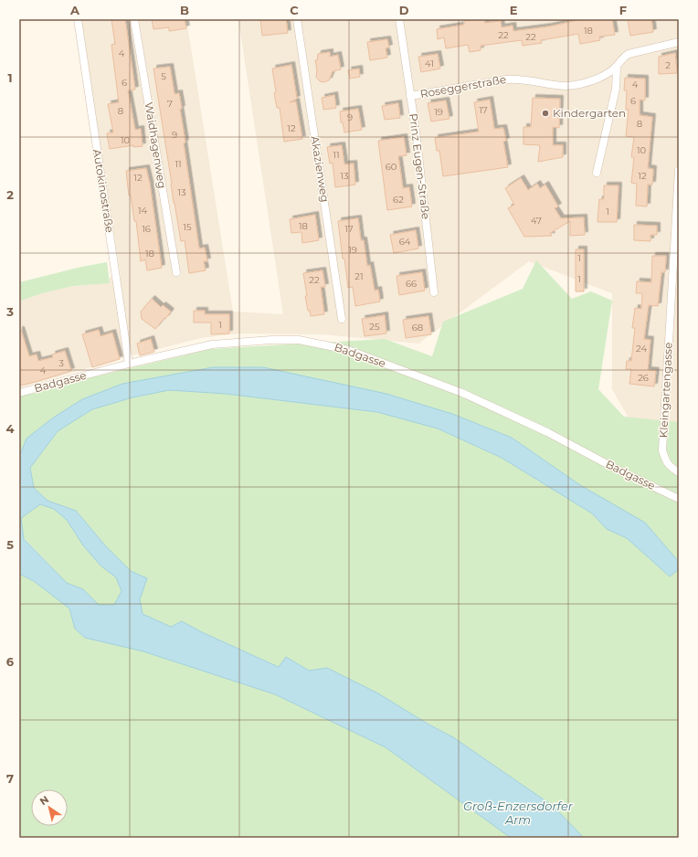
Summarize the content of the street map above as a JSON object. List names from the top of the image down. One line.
{"streets":{"street":["Roseggerstraße","Waidhagenweg","Prinz Eugen-Straße","Akazienweg","Autokinostraße","Badgasse","Kleingartengasse"]},"crossings":[["Roseggerstraße","Prinz Eugen-Straße"],["Autokinostraße","Badgasse"]],"water":["Groß-Enzersdorfer Arm"],"places":["Kindergarten"],"house_numbers":["18","22","22","4","41","2","5","6","4","6","7","17","8","19","9","8","12","9","10","10","11","11","60","13","12","12","13","62","14","1","47","18","15","16","17","64","19","18","1","21","1","22","66","1","25","68","24","3","4","26"],"north":"top left","grid":{"columns":["A","B","C","D","E","F"],"rows":["1","2","3","4","5","6","7"]}}
